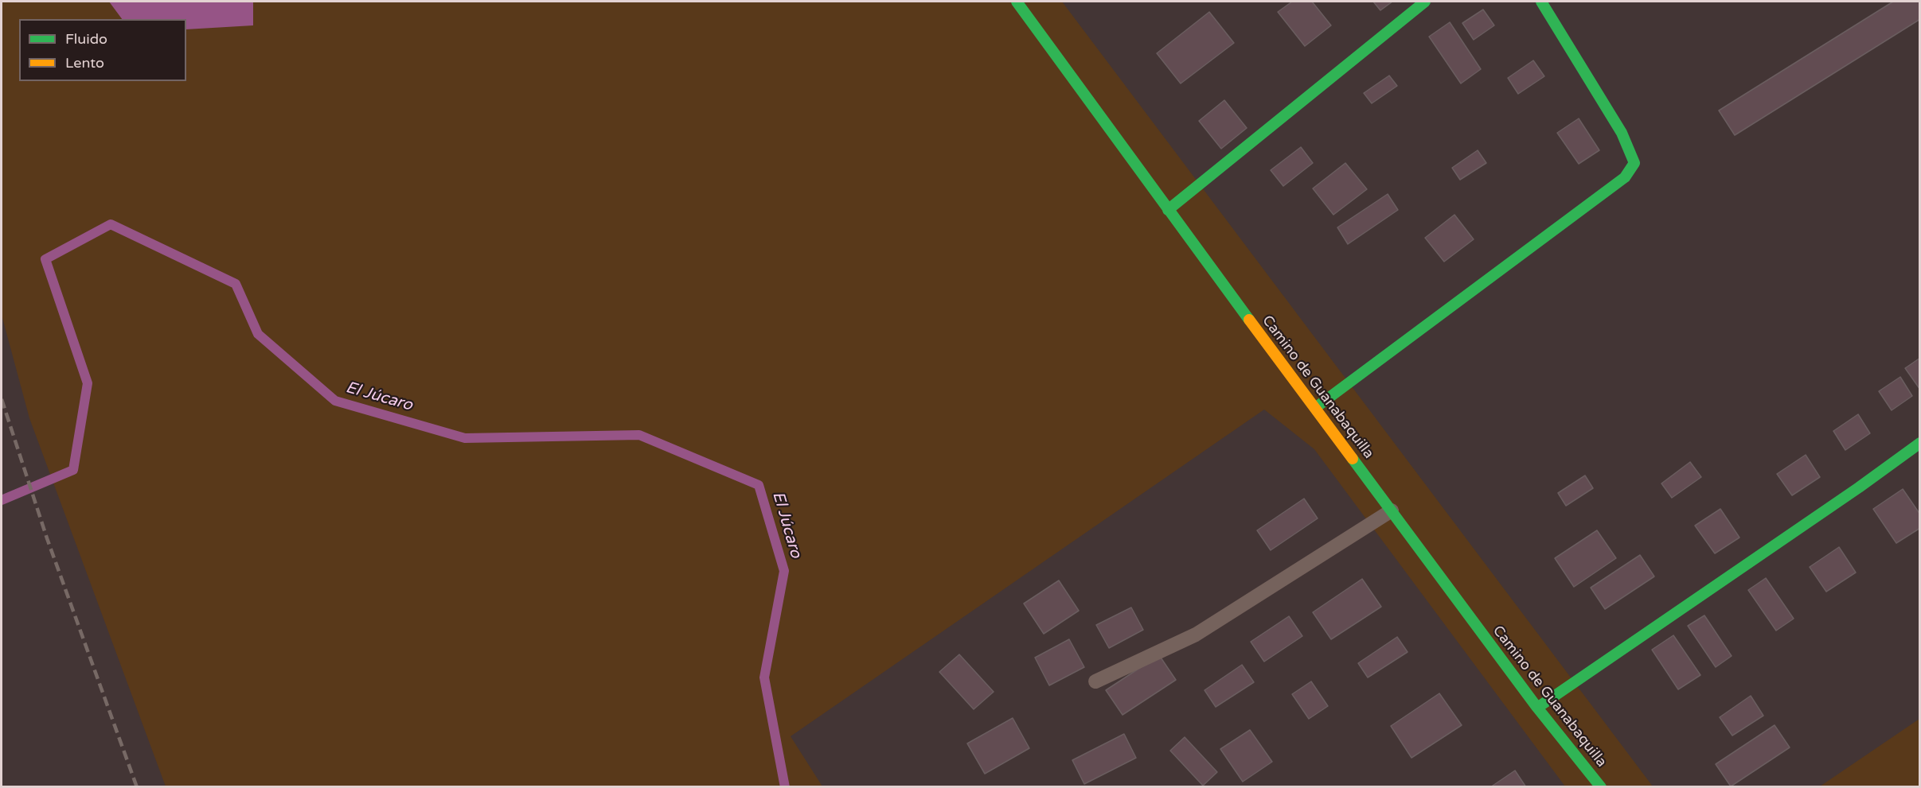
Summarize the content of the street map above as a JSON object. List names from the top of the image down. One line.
{"streets":{"street":["Camino de Guanabaquilla"]},"water":["El Júcaro"],"legend":["Fluido","Lento"]}
